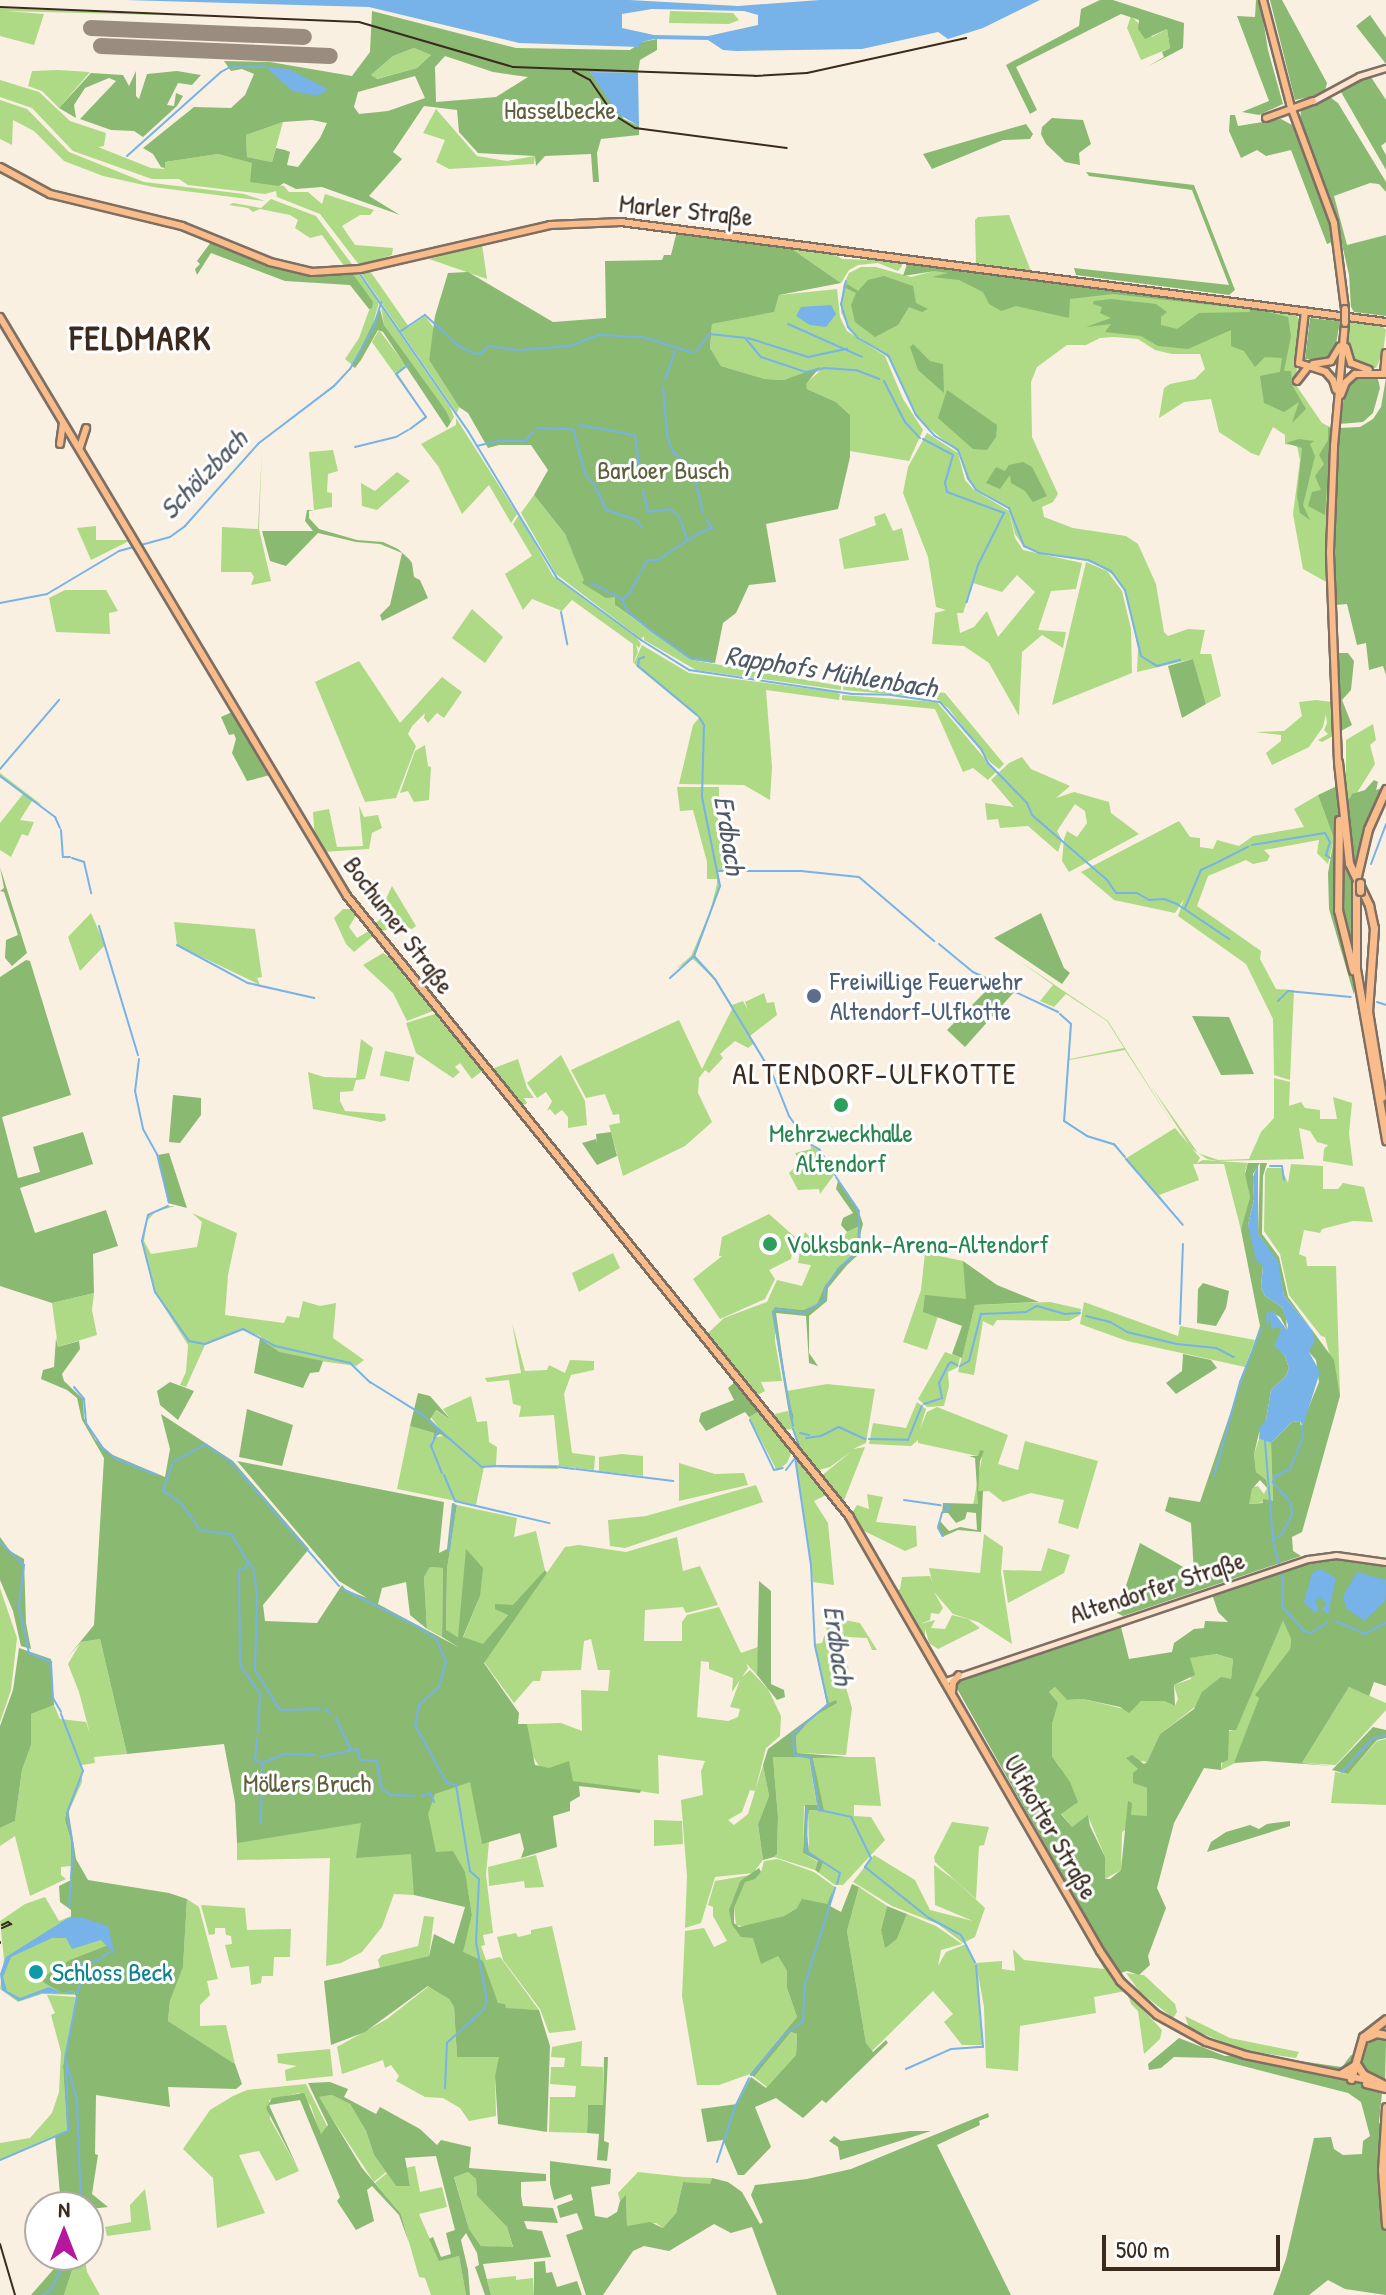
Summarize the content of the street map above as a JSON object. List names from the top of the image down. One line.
{"streets":{"main road":["Marler Straße","Bochumer Straße","Altendorfer Straße","Ulfkotter Straße"]},"crossings":[["Bochumer Straße","Ulfkotter Straße"],["Altendorfer Straße","Ulfkotter Straße"]],"districts":["FELDMARK","ALTENDORF-ULFKOTTE"],"water":["Schölzbach","Rapphofs Mühlenbach","Erdbach"],"parks":["Hasselbecke","Barloer Busch","Möllers Bruch"],"places":["Freiwillige Feuerwehr Altendorf-Ulfkotte","Mehrzweckhalle Altendorf","Volksbank-Arena-Altendorf","Schloss Beck"],"scale_bar":"500 m","north":"top"}
